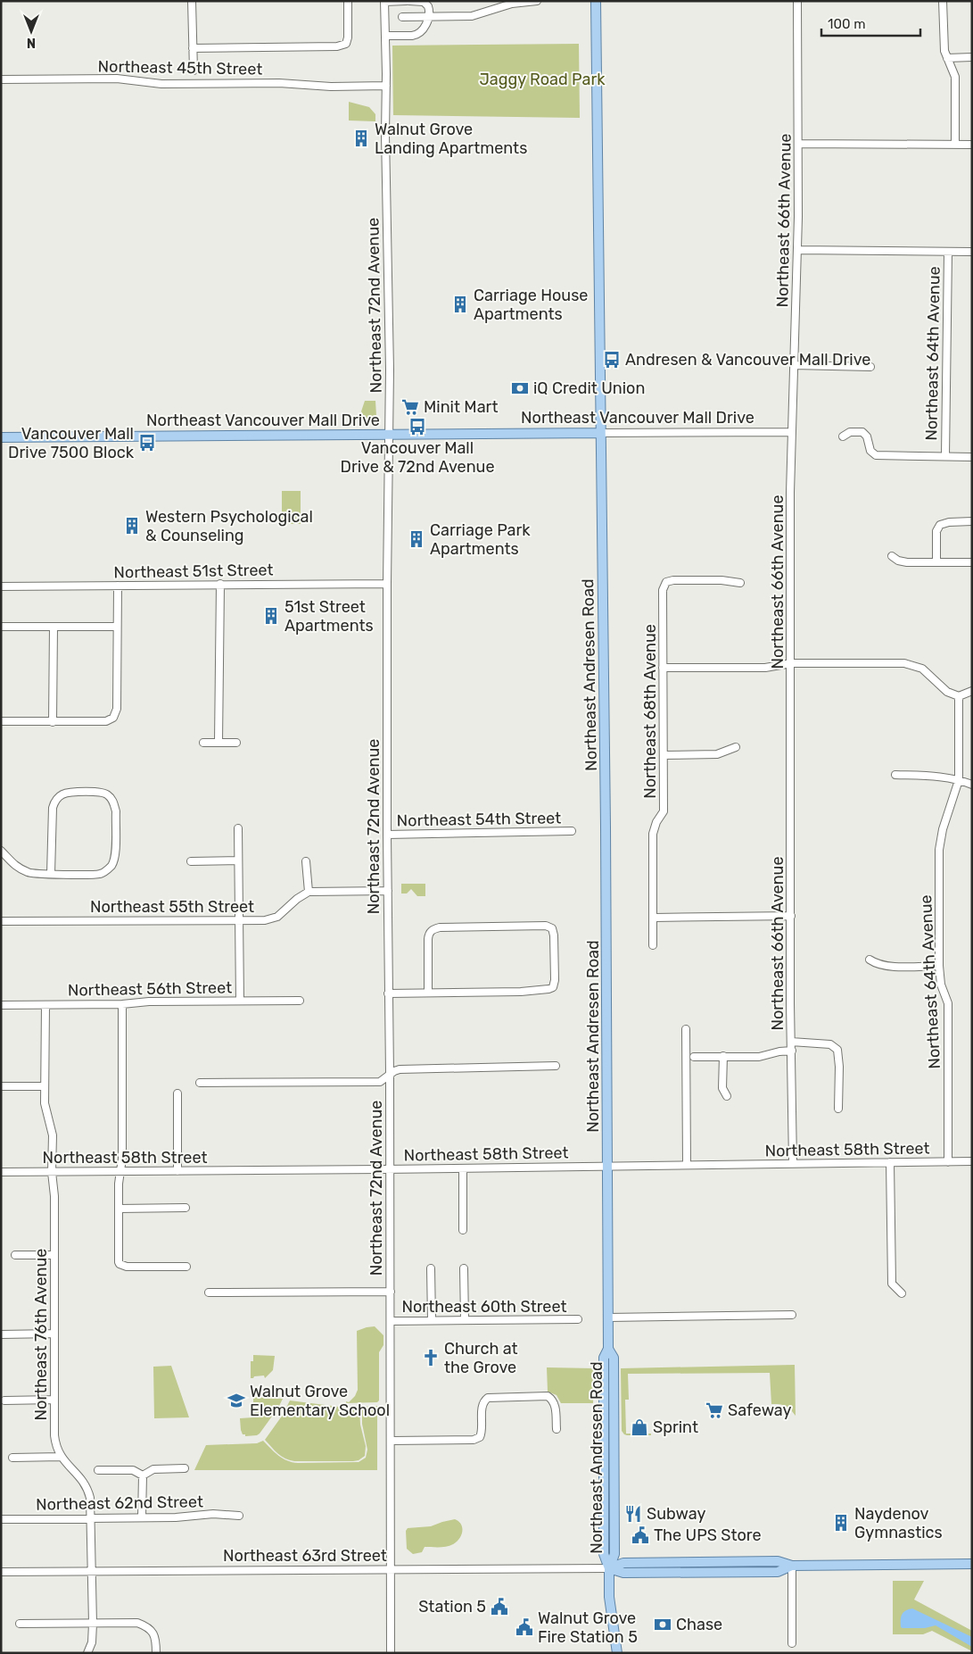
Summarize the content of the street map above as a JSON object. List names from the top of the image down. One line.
{"streets":{"main road":["Northeast Vancouver Mall Drive","Northeast Andresen Road","Northeast 63rd Street"],"street":["Northeast 45th Street","Northeast 66th Avenue","Northeast 72nd Avenue","Northeast 64th Avenue","Northeast 51st Street","Northeast 68th Avenue","Northeast 54th Street","Northeast 55th Street","Northeast 56th Street","Northeast 58th Street","Northeast 60th Street","Northeast 76th Avenue","Northeast 62nd Street"]},"crossings":[["Northeast 45th Street","Northeast 72nd Avenue"],["Northeast 66th Avenue","Northeast Vancouver Mall Drive"],["Northeast 66th Avenue","Northeast 58th Street"],["Northeast 72nd Avenue","Northeast Vancouver Mall Drive"],["Northeast 72nd Avenue","Northeast 51st Street"],["Northeast 72nd Avenue","Northeast 54th Street"],["Northeast 72nd Avenue","Northeast 58th Street"],["Northeast 72nd Avenue","Northeast 60th Street"],["Northeast 72nd Avenue","Northeast 63rd Street"],["Northeast 64th Avenue","Northeast 58th Street"],["Northeast Vancouver Mall Drive","Northeast Andresen Road"],["Northeast Andresen Road","Northeast 58th Street"],["Northeast Andresen Road","Northeast 63rd Street"],["Northeast 56th Street","Northeast 76th Avenue"],["Northeast 58th Street","Northeast 76th Avenue"],["Northeast 76th Avenue","Northeast 62nd Street"],["Northeast 76th Avenue","Northeast 63rd Street"]],"parks":["Jaggy Road Park"],"places":{"building":["Walnut Grove Landing Apartments","Carriage House Apartments","Western Psychological & Counseling","Carriage Park Apartments","51st Street Apartments","Naydenov Gymnastics"],"bus stop":["Andresen & Vancouver Mall Drive","Vancouver Mall Drive & 72nd Avenue","Vancouver Mall Drive 7500 Block"],"bank":["iQ Credit Union","Chase"],"supermarket":["Minit Mart","Safeway"],"church":["Church at the Grove"],"school or university":["Walnut Grove Elementary School"],"shop":["Sprint"],"restaurant":["Subway"],"public building":["The UPS Store","Station 5","Walnut Grove Fire Station 5"]},"scale_bar":"100 m","north":"bottom"}
